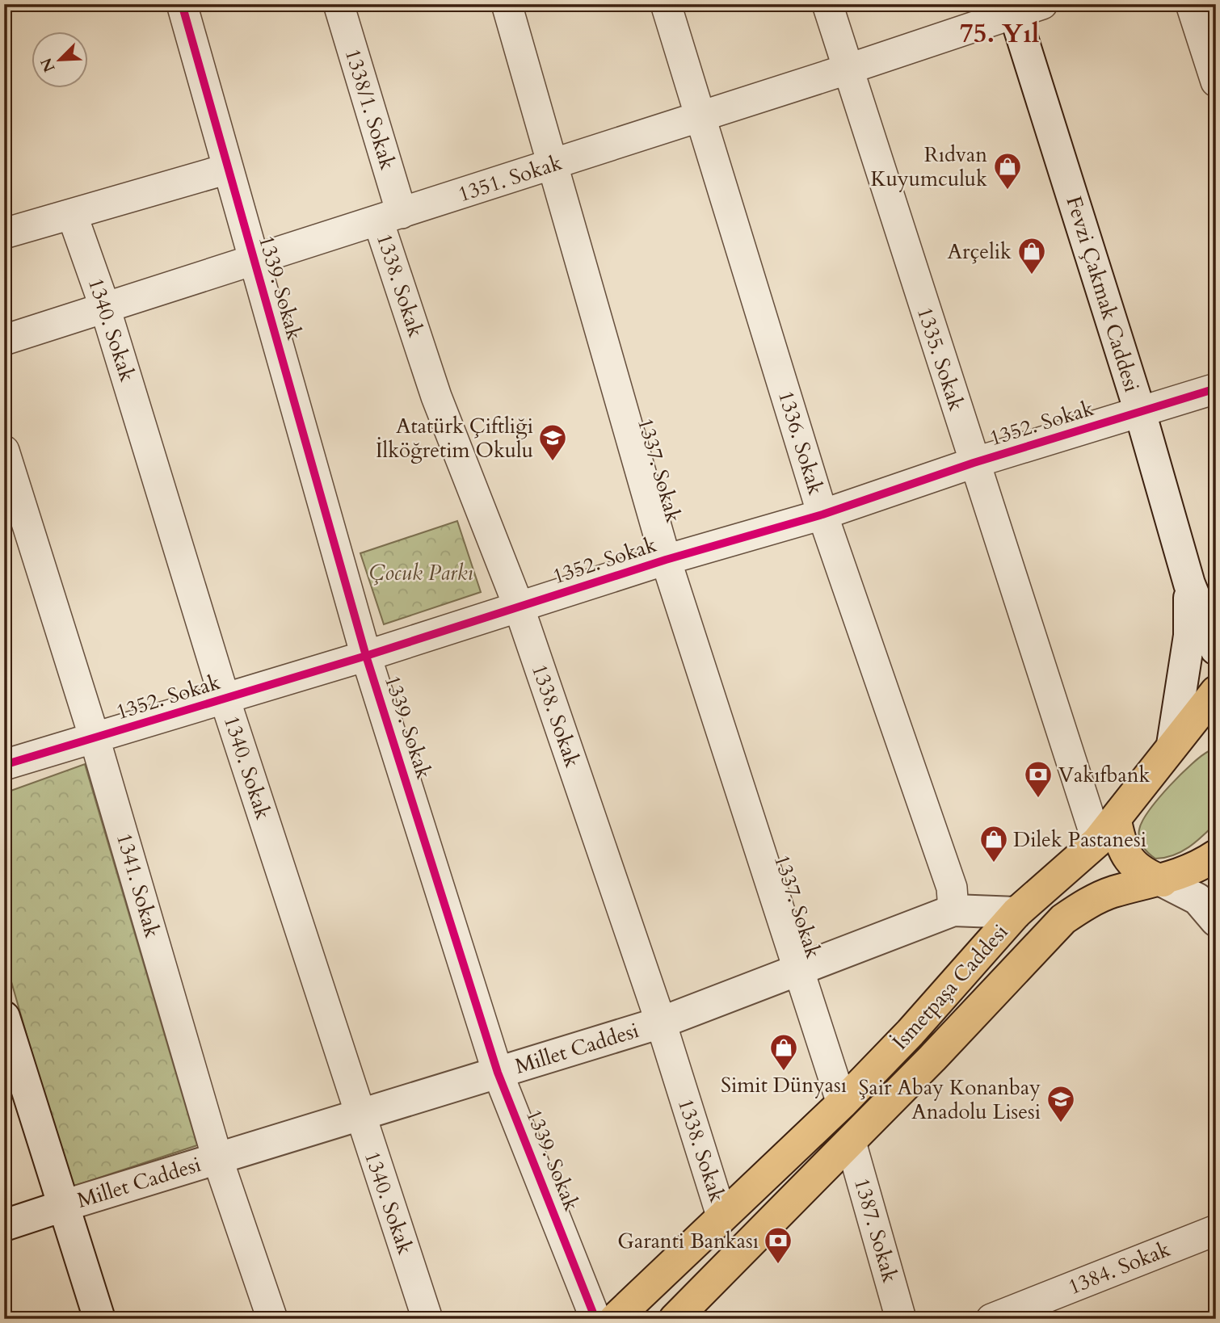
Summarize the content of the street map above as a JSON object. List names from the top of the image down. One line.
{"streets":{"main road":["Fevzi Çakmak Caddesi","İsmetpaşa Caddesi","Millet Caddesi"],"street":["1338/1. Sokak","1351. Sokak","1338. Sokak","1339. Sokak","1340. Sokak","1335. Sokak","1352. Sokak","1336. Sokak","1337. Sokak","1341. Sokak","1387. Sokak","1384. Sokak"]},"crossings":[["1338/1. Sokak","1351. Sokak"],["1338/1. Sokak","1338. Sokak"],["1351. Sokak","1338. Sokak"],["1351. Sokak","1339. Sokak"],["1351. Sokak","Fevzi Çakmak Caddesi"],["1351. Sokak","1340. Sokak"],["1351. Sokak","1335. Sokak"],["1351. Sokak","1336. Sokak"],["1351. Sokak","1337. Sokak"],["1338. Sokak","1352. Sokak"],["1338. Sokak","İsmetpaşa Caddesi"],["1338. Sokak","Millet Caddesi"],["1339. Sokak","1352. Sokak"],["1339. Sokak","Millet Caddesi"],["Fevzi Çakmak Caddesi","1352. Sokak"],["Fevzi Çakmak Caddesi","İsmetpaşa Caddesi"],["1340. Sokak","1352. Sokak"],["1340. Sokak","Millet Caddesi"],["1335. Sokak","1352. Sokak"],["1335. Sokak","İsmetpaşa Caddesi"],["1352. Sokak","1336. Sokak"],["1352. Sokak","1337. Sokak"],["1352. Sokak","1341. Sokak"],["1336. Sokak","Millet Caddesi"],["1337. Sokak","İsmetpaşa Caddesi"],["1337. Sokak","Millet Caddesi"],["1341. Sokak","Millet Caddesi"],["İsmetpaşa Caddesi","Millet Caddesi"],["İsmetpaşa Caddesi","1387. Sokak"]],"districts":["75. Yıl"],"parks":["Çocuk Parkı"],"places":{"shop":["Rıdvan Kuyumculuk","Arçelik","Dilek Pastanesi","Simit Dünyası"],"school or university":["Atatürk Çiftliği İlköğretim Okulu","Şair Abay Konanbay Anadolu Lisesi"],"bank":["Vakıfbank","Garanti Bankası"]},"north":"bottom left"}
